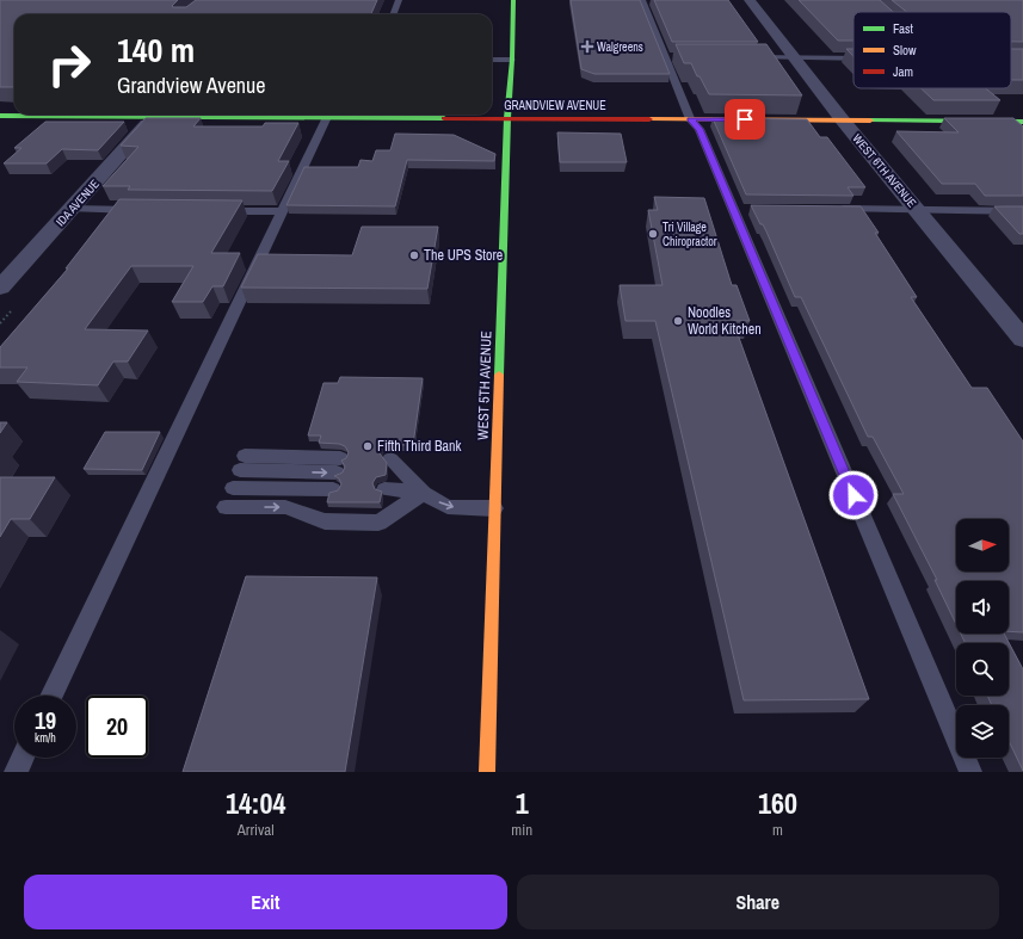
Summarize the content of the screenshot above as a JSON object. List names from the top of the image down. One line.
{"streets":{"main road":["GRANDVIEW AVENUE","WEST 5TH AVENUE"],"street":["WEST 6TH AVENUE","IDA AVENUE"]},"crossings":[["GRANDVIEW AVENUE","WEST 6TH AVENUE"],["GRANDVIEW AVENUE","WEST 5TH AVENUE"]],"places":{"health":["Walgreens"],"other":["Tri Village Chiropractor","The UPS Store","Noodles World Kitchen","Fifth Third Bank"]},"legend":["Fast","Slow","Jam"],"north":"right","page":{"turn":["140 m","Grandview Avenue"],"speed":"19 km/h","limit":"20","eta":["14:04","Arrival","1","min","160","m"],"buttons":["Exit","Share"]}}
